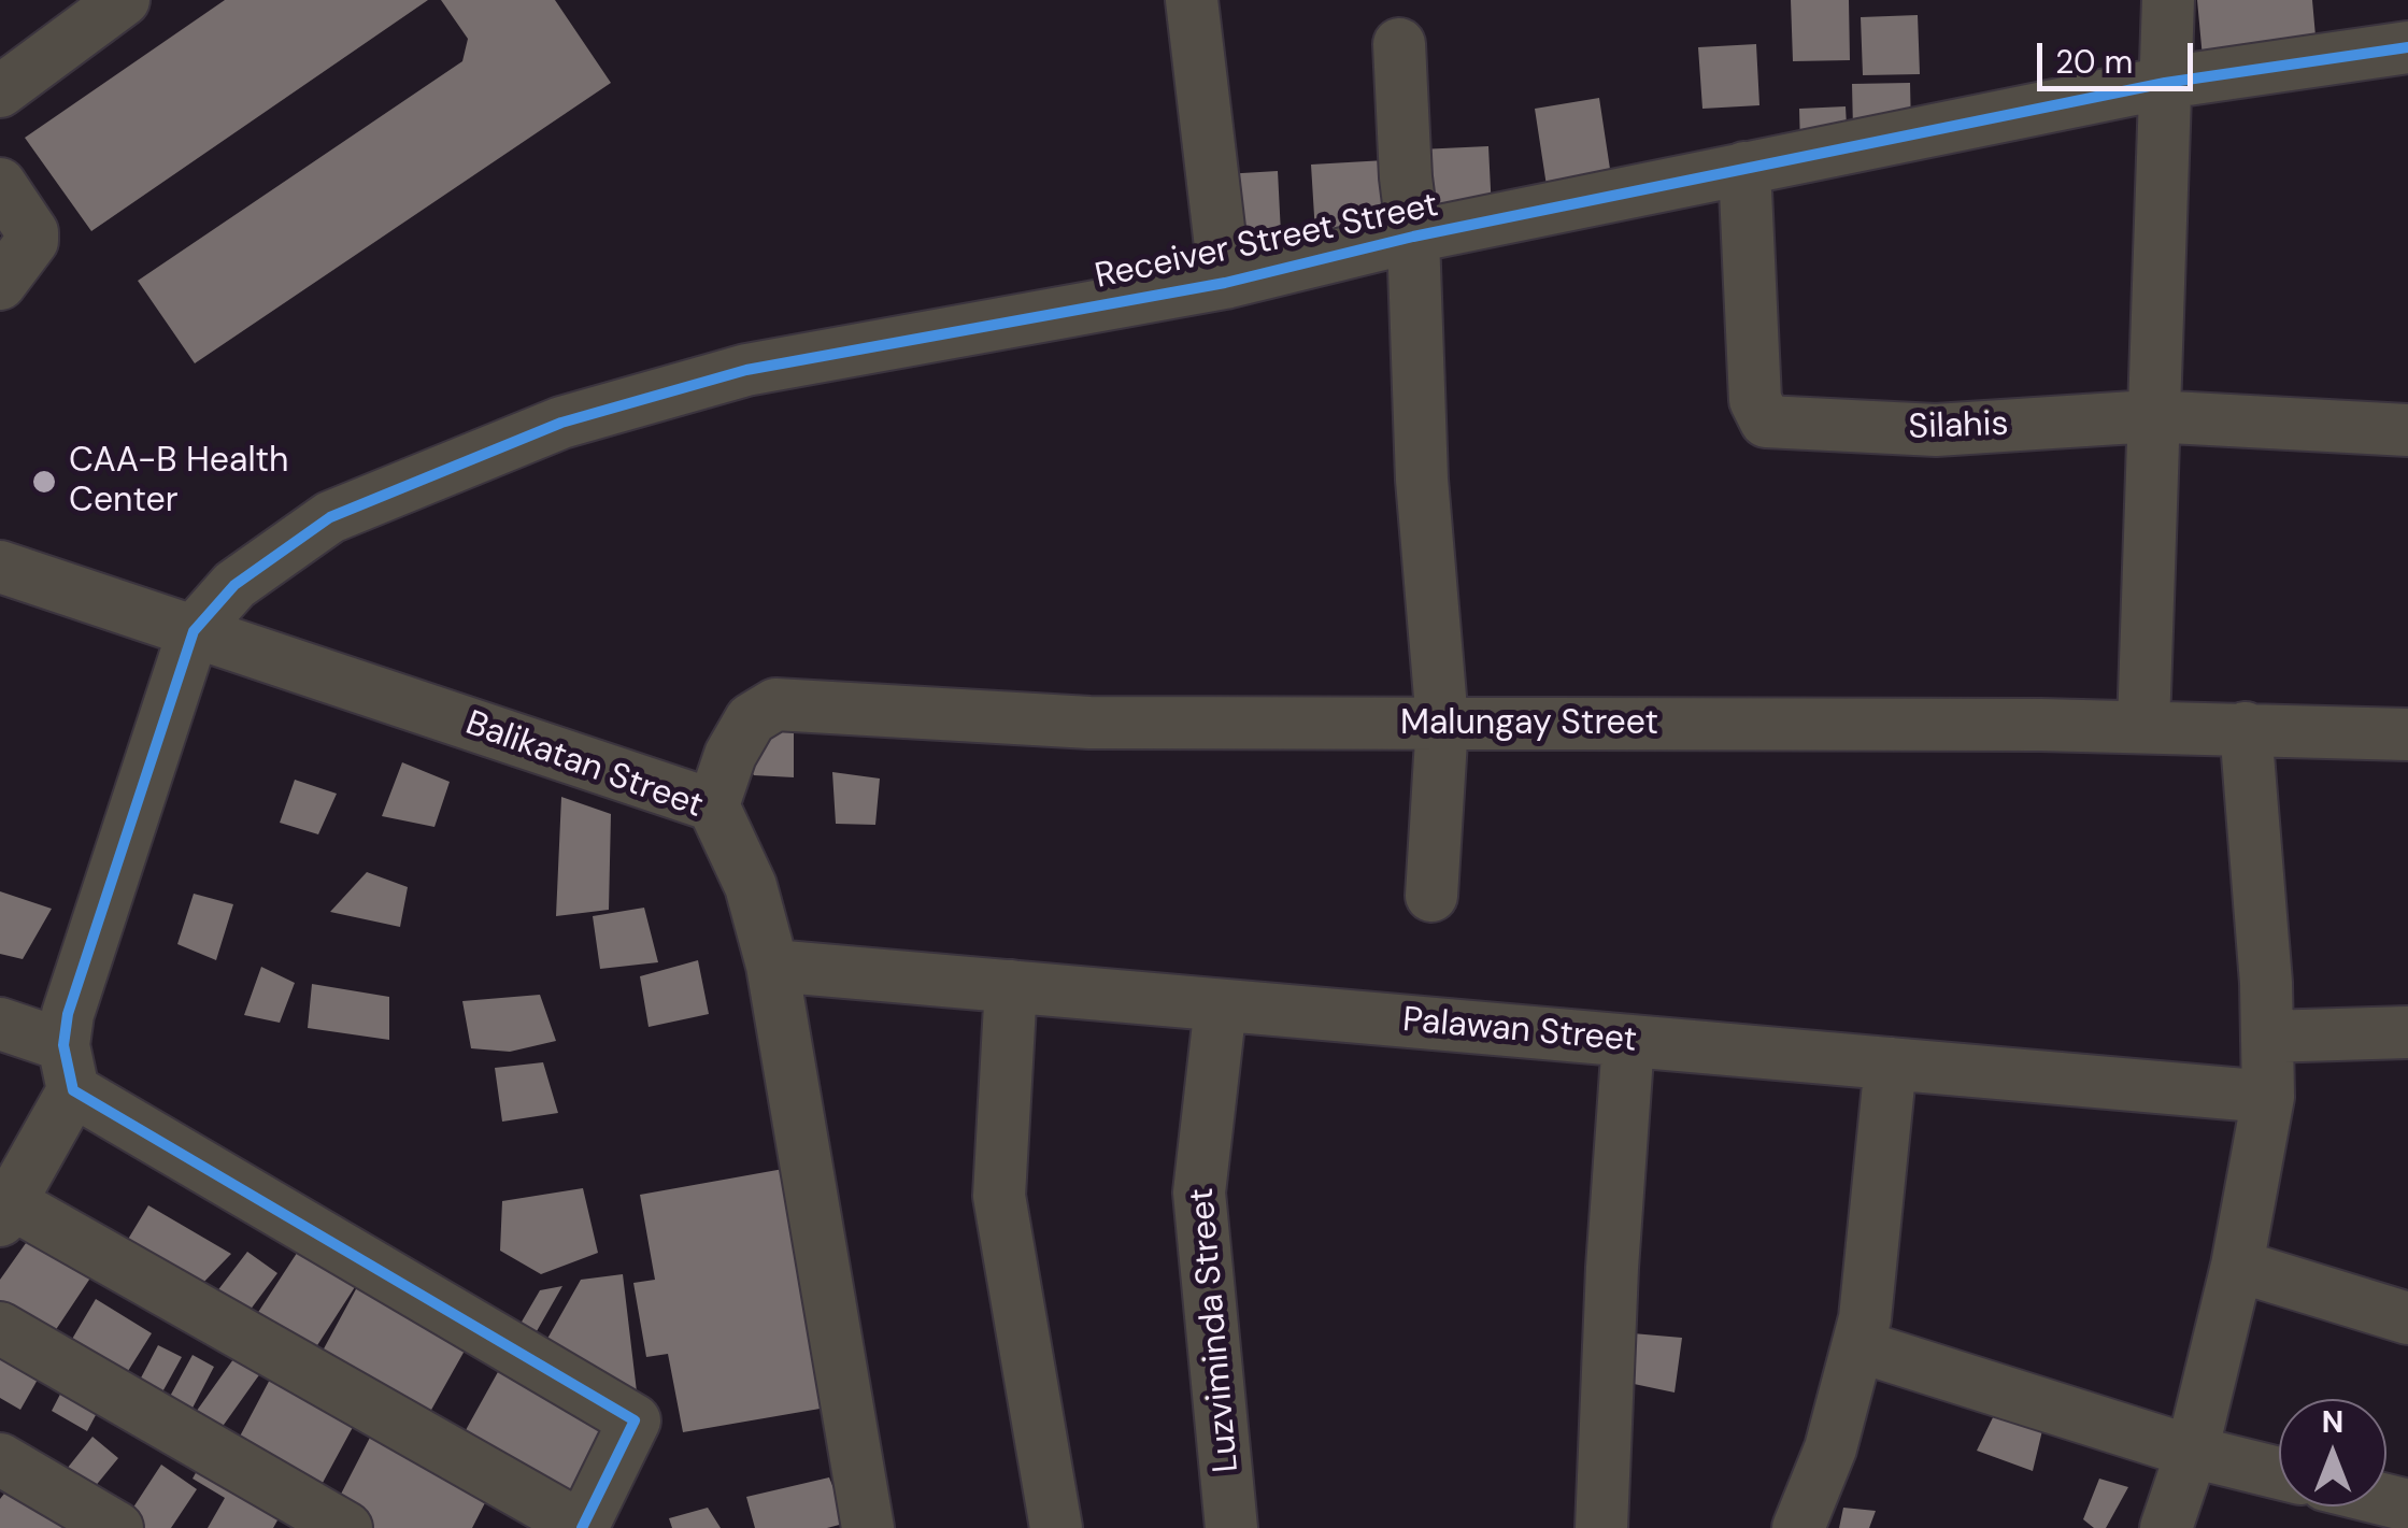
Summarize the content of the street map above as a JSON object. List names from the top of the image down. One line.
{"streets":{"street":["Receiver Street Street","Silahis","Malungay Street","Balikatan Street","Palawan Street","Luzviminda Street"]},"crossings":[["Receiver Street Street","Silahis"],["Receiver Street Street","Balikatan Street"],["Malungay Street","Balikatan Street"],["Balikatan Street","Palawan Street"],["Palawan Street","Luzviminda Street"]],"places":["CAA-B Health Center"],"scale_bar":"20 m","north":"top"}
